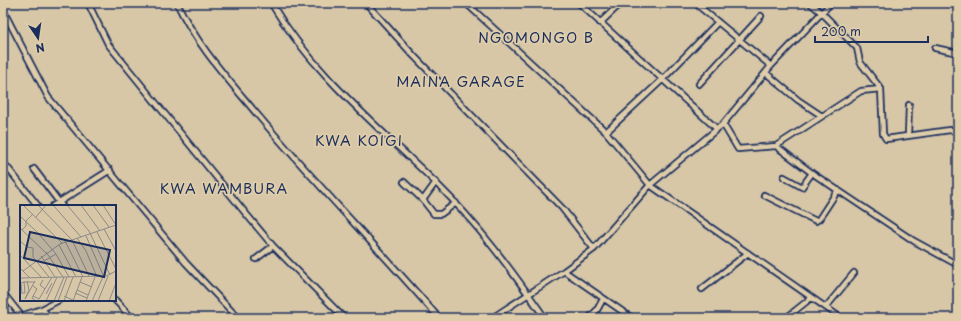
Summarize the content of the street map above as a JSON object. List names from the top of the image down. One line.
{"districts":["NGOMONGO B","MAINA GARAGE","KWA KOIGI","KWA WAMBURA"],"scale_bar":"200 m","north":"bottom"}
